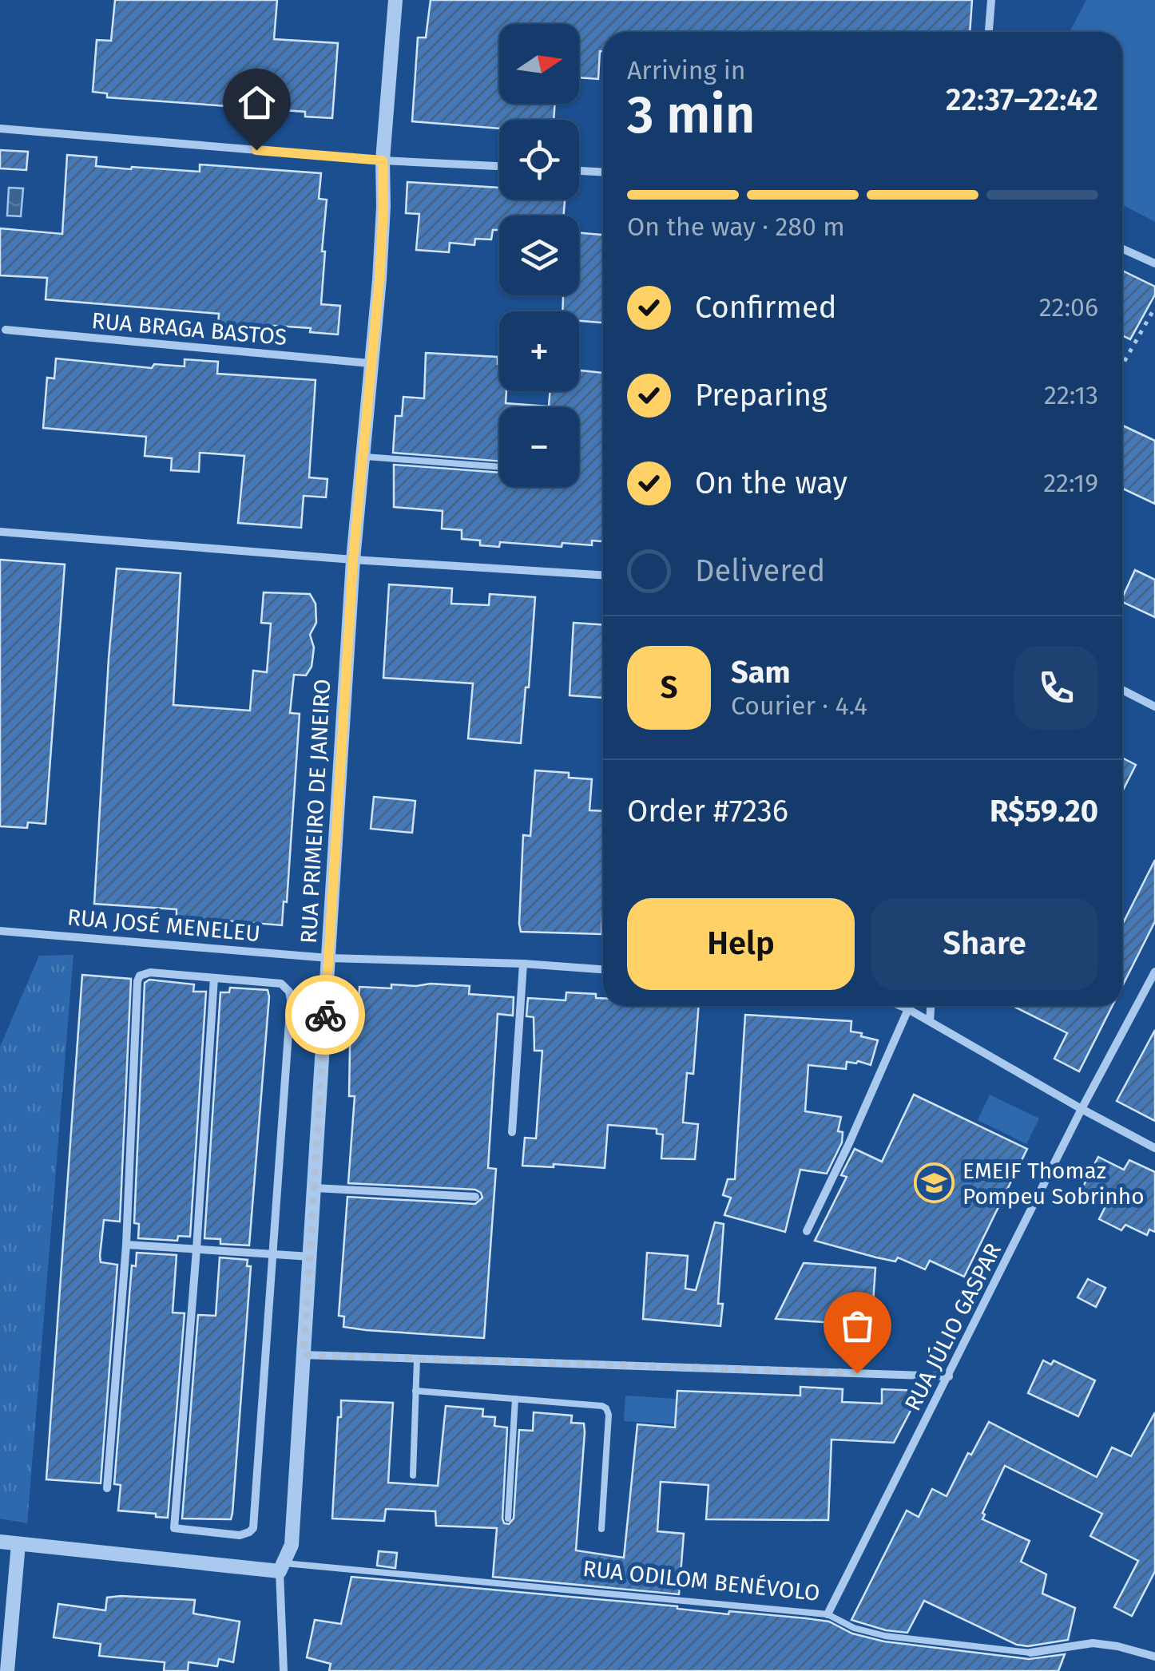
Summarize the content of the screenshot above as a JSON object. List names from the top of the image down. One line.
{"streets":{"street":["RUA BRAGA BASTOS","RUA PRIMEIRO DE JANEIRO","RUA JOSÉ MENELEU","RUA JÚLIO GASPAR","RUA ODILOM BENÉVOLO"]},"crossings":[["RUA BRAGA BASTOS","RUA PRIMEIRO DE JANEIRO"],["RUA PRIMEIRO DE JANEIRO","RUA JOSÉ MENELEU"],["RUA PRIMEIRO DE JANEIRO","RUA ODILOM BENÉVOLO"],["RUA JÚLIO GASPAR","RUA ODILOM BENÉVOLO"]],"places":{"school or university":["EMEIF Thomaz Pompeu Sobrinho"]},"north":"right","page":{"map_buttons":["+","−"],"heading":["3 min","Arriving in","22:37–22:42"],"panel":["Sam","Courier · 4.4","Order #7236","R$59.20"],"bar":"On the way · 280 m","list":[["Confirmed","22:06"],["Preparing","22:13"],["On the way","22:19"],"Delivered"],"round":"S","buttons":["Help","Share"]}}
